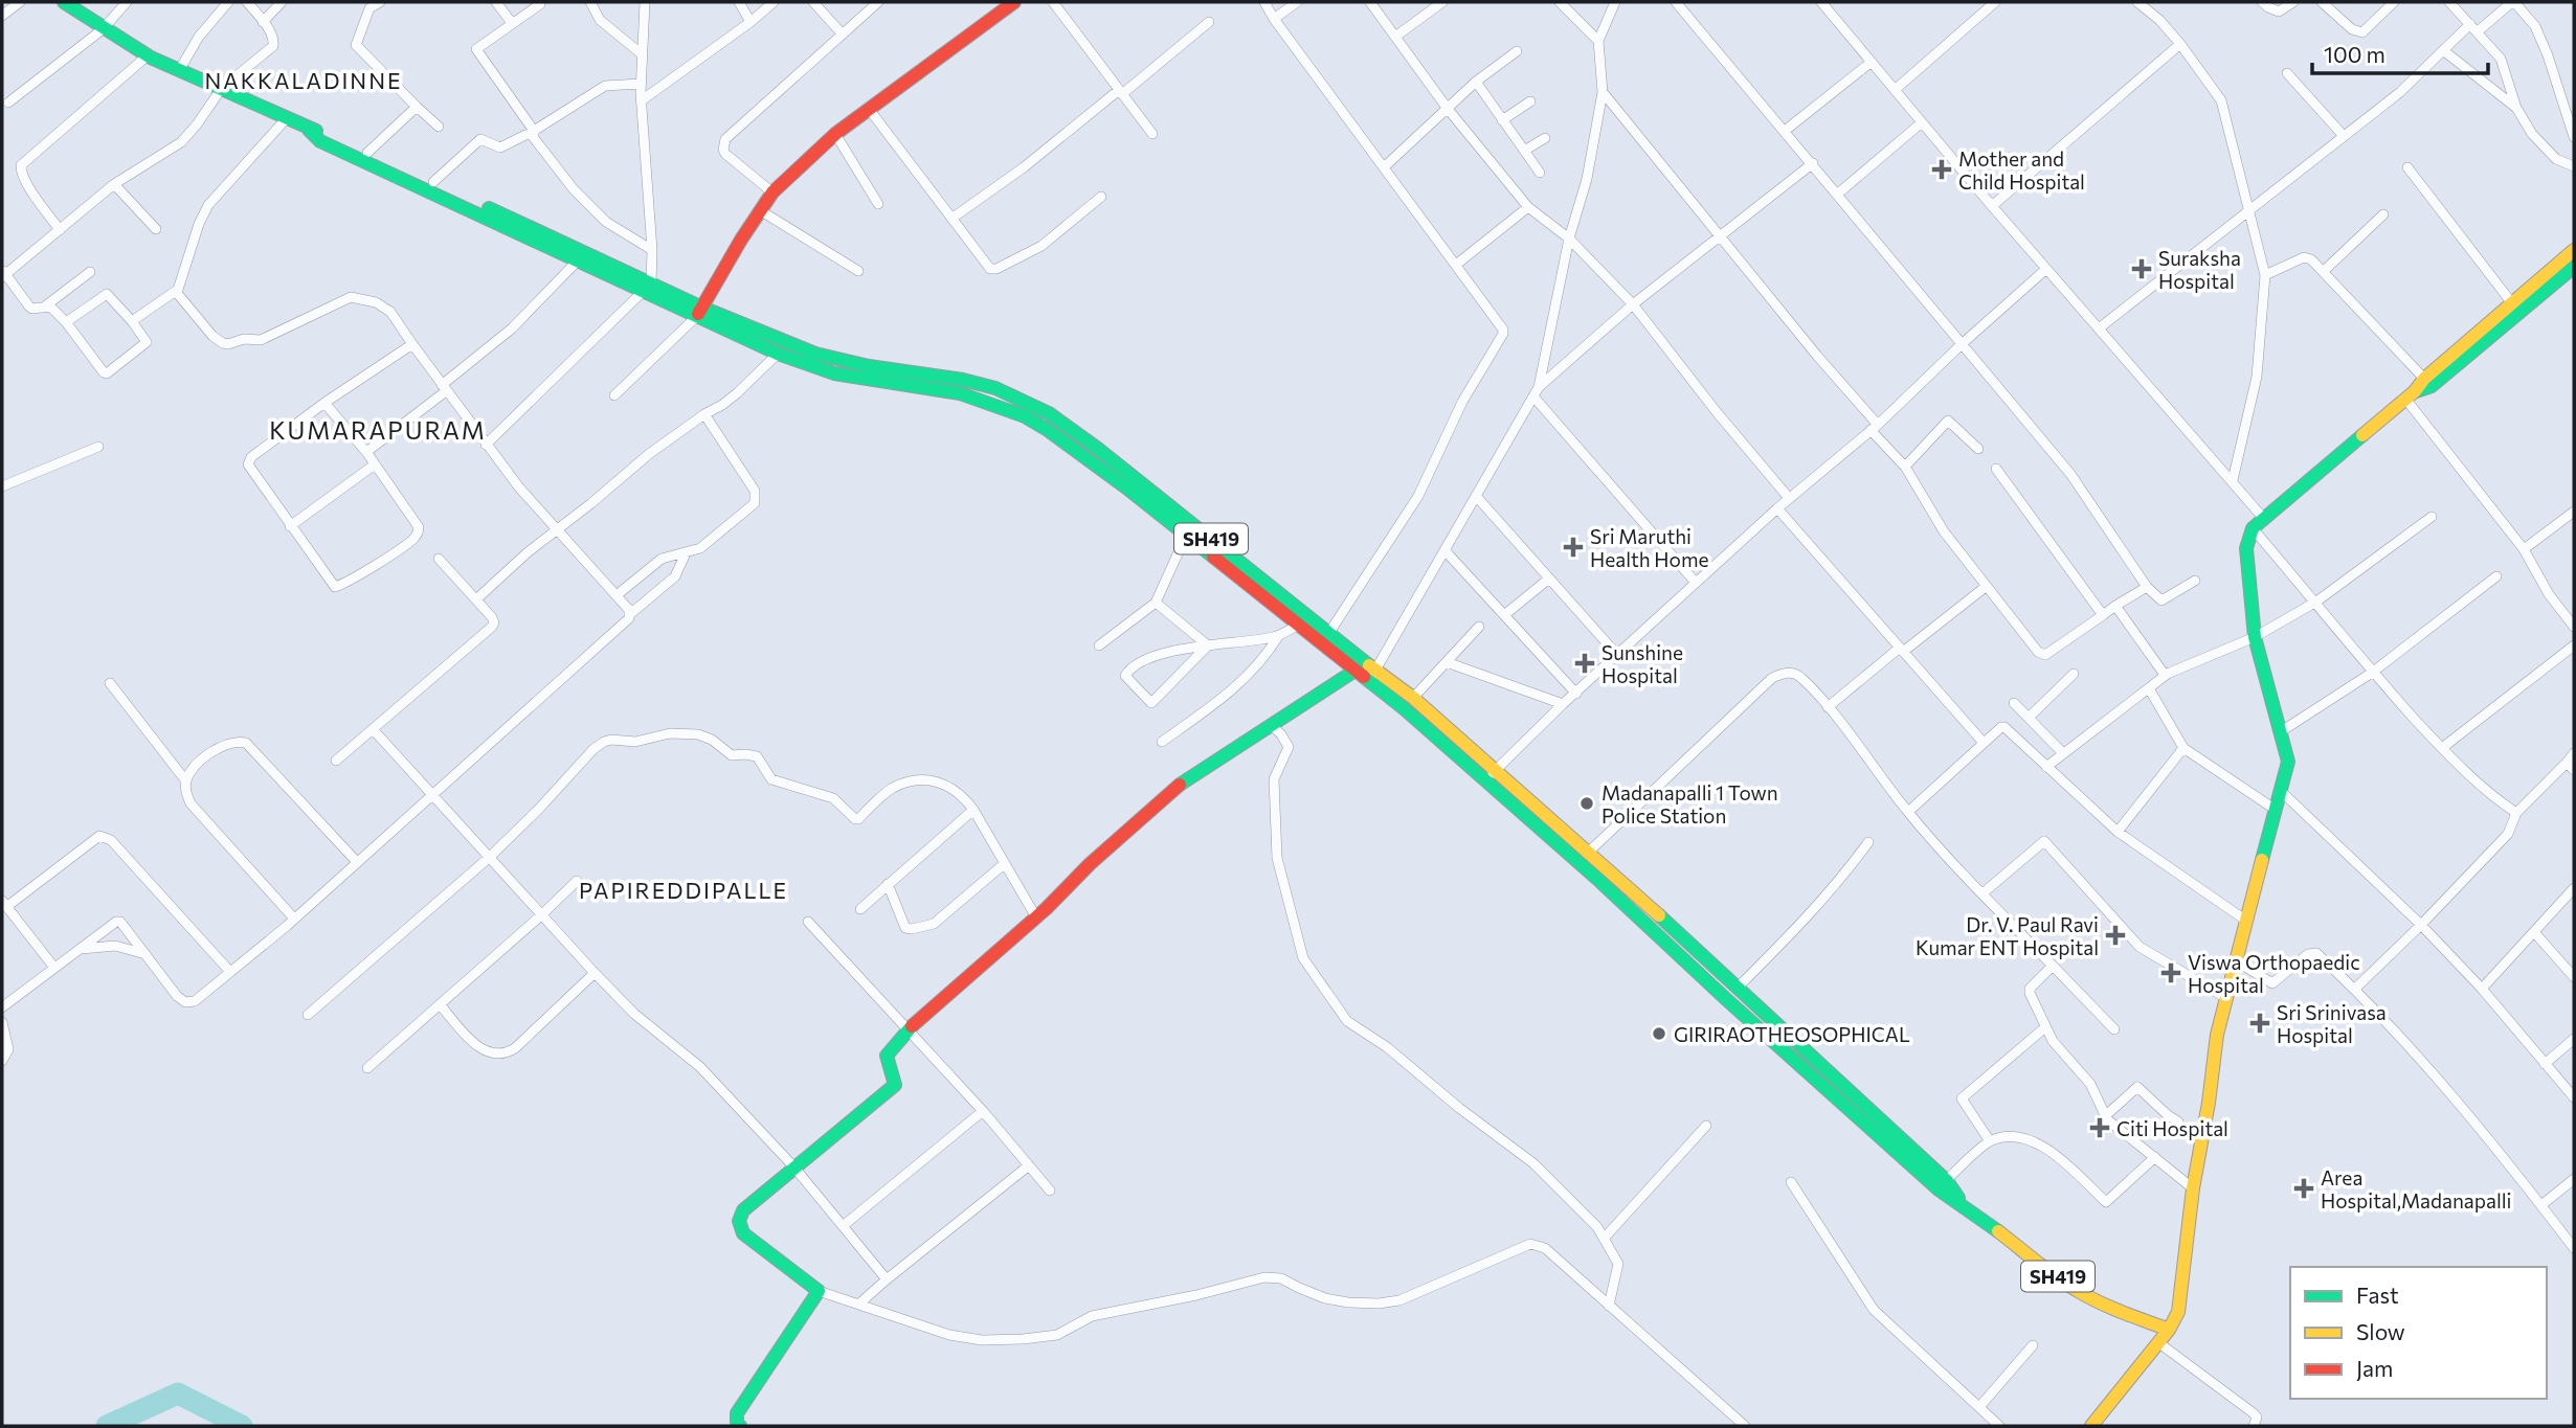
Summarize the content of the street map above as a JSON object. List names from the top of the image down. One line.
{"streets":{"main road":["SH419"]},"districts":["NAKKALADINNE","KUMARAPURAM","PAPIREDDIPALLE"],"places":{"health":["Mother and Child Hospital","Suraksha Hospital","Sri Maruthi Health Home","Sunshine Hospital","Dr. V. Paul Ravi Kumar ENT Hospital","Viswa Orthopaedic Hospital","Sri Srinivasa Hospital","Citi Hospital","Area Hospital,Madanapalli"],"other":["Madanapalli 1 Town Police Station","GIRIRAOTHEOSOPHICAL"]},"legend":["Fast","Slow","Jam"],"scale_bar":"100 m"}
